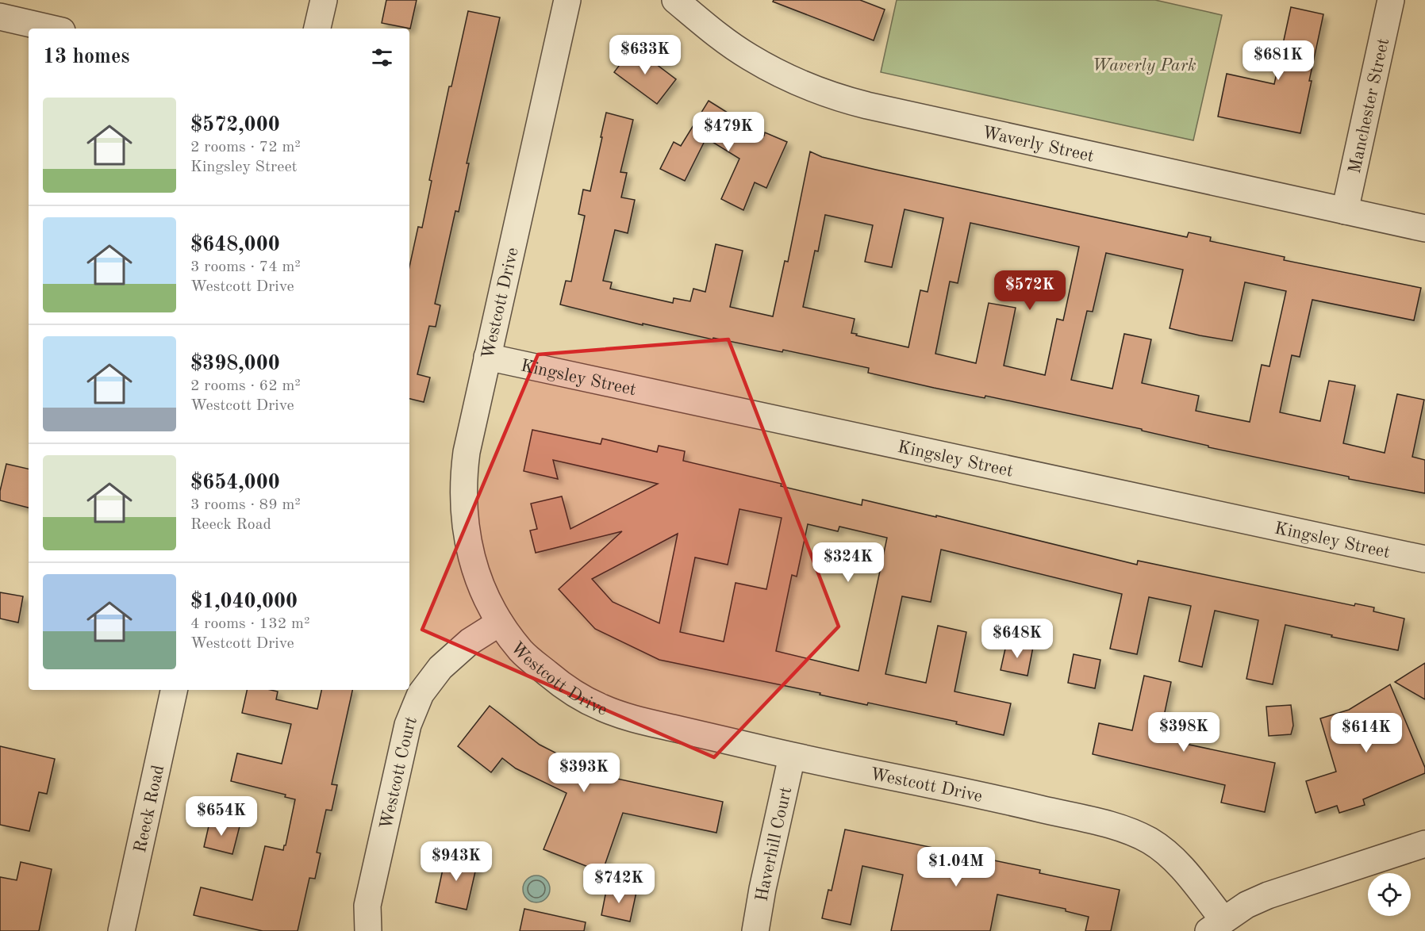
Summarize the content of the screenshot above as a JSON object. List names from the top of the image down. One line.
{"streets":{"street":["Manchester Street","Waverly Street","Westcott Drive","Kingsley Street","Westcott Court","Reeck Road","Haverhill Court"]},"crossings":[["Manchester Street","Waverly Street"],["Westcott Drive","Kingsley Street"],["Westcott Drive","Westcott Court"],["Westcott Drive","Haverhill Court"]],"parks":["Waverly Park"],"page":{"heading":"13 homes","price":["$633K","$681K","$479K","$572K","$324K","$648K","$398K","$614K","$393K","$654K","$943K","$1.04M","$742K"],"list":[{"name":"$572,000","note":"2 rooms · 72 m² · Kingsley Street"},{"name":"$648,000","note":"3 rooms · 74 m² · Westcott Drive"},{"name":"$398,000","note":"2 rooms · 62 m² · Westcott Drive"},{"name":"$654,000","note":"3 rooms · 89 m² · Reeck Road"},{"name":"$1,040,000","note":"4 rooms · 132 m² · Westcott Drive"}]}}
